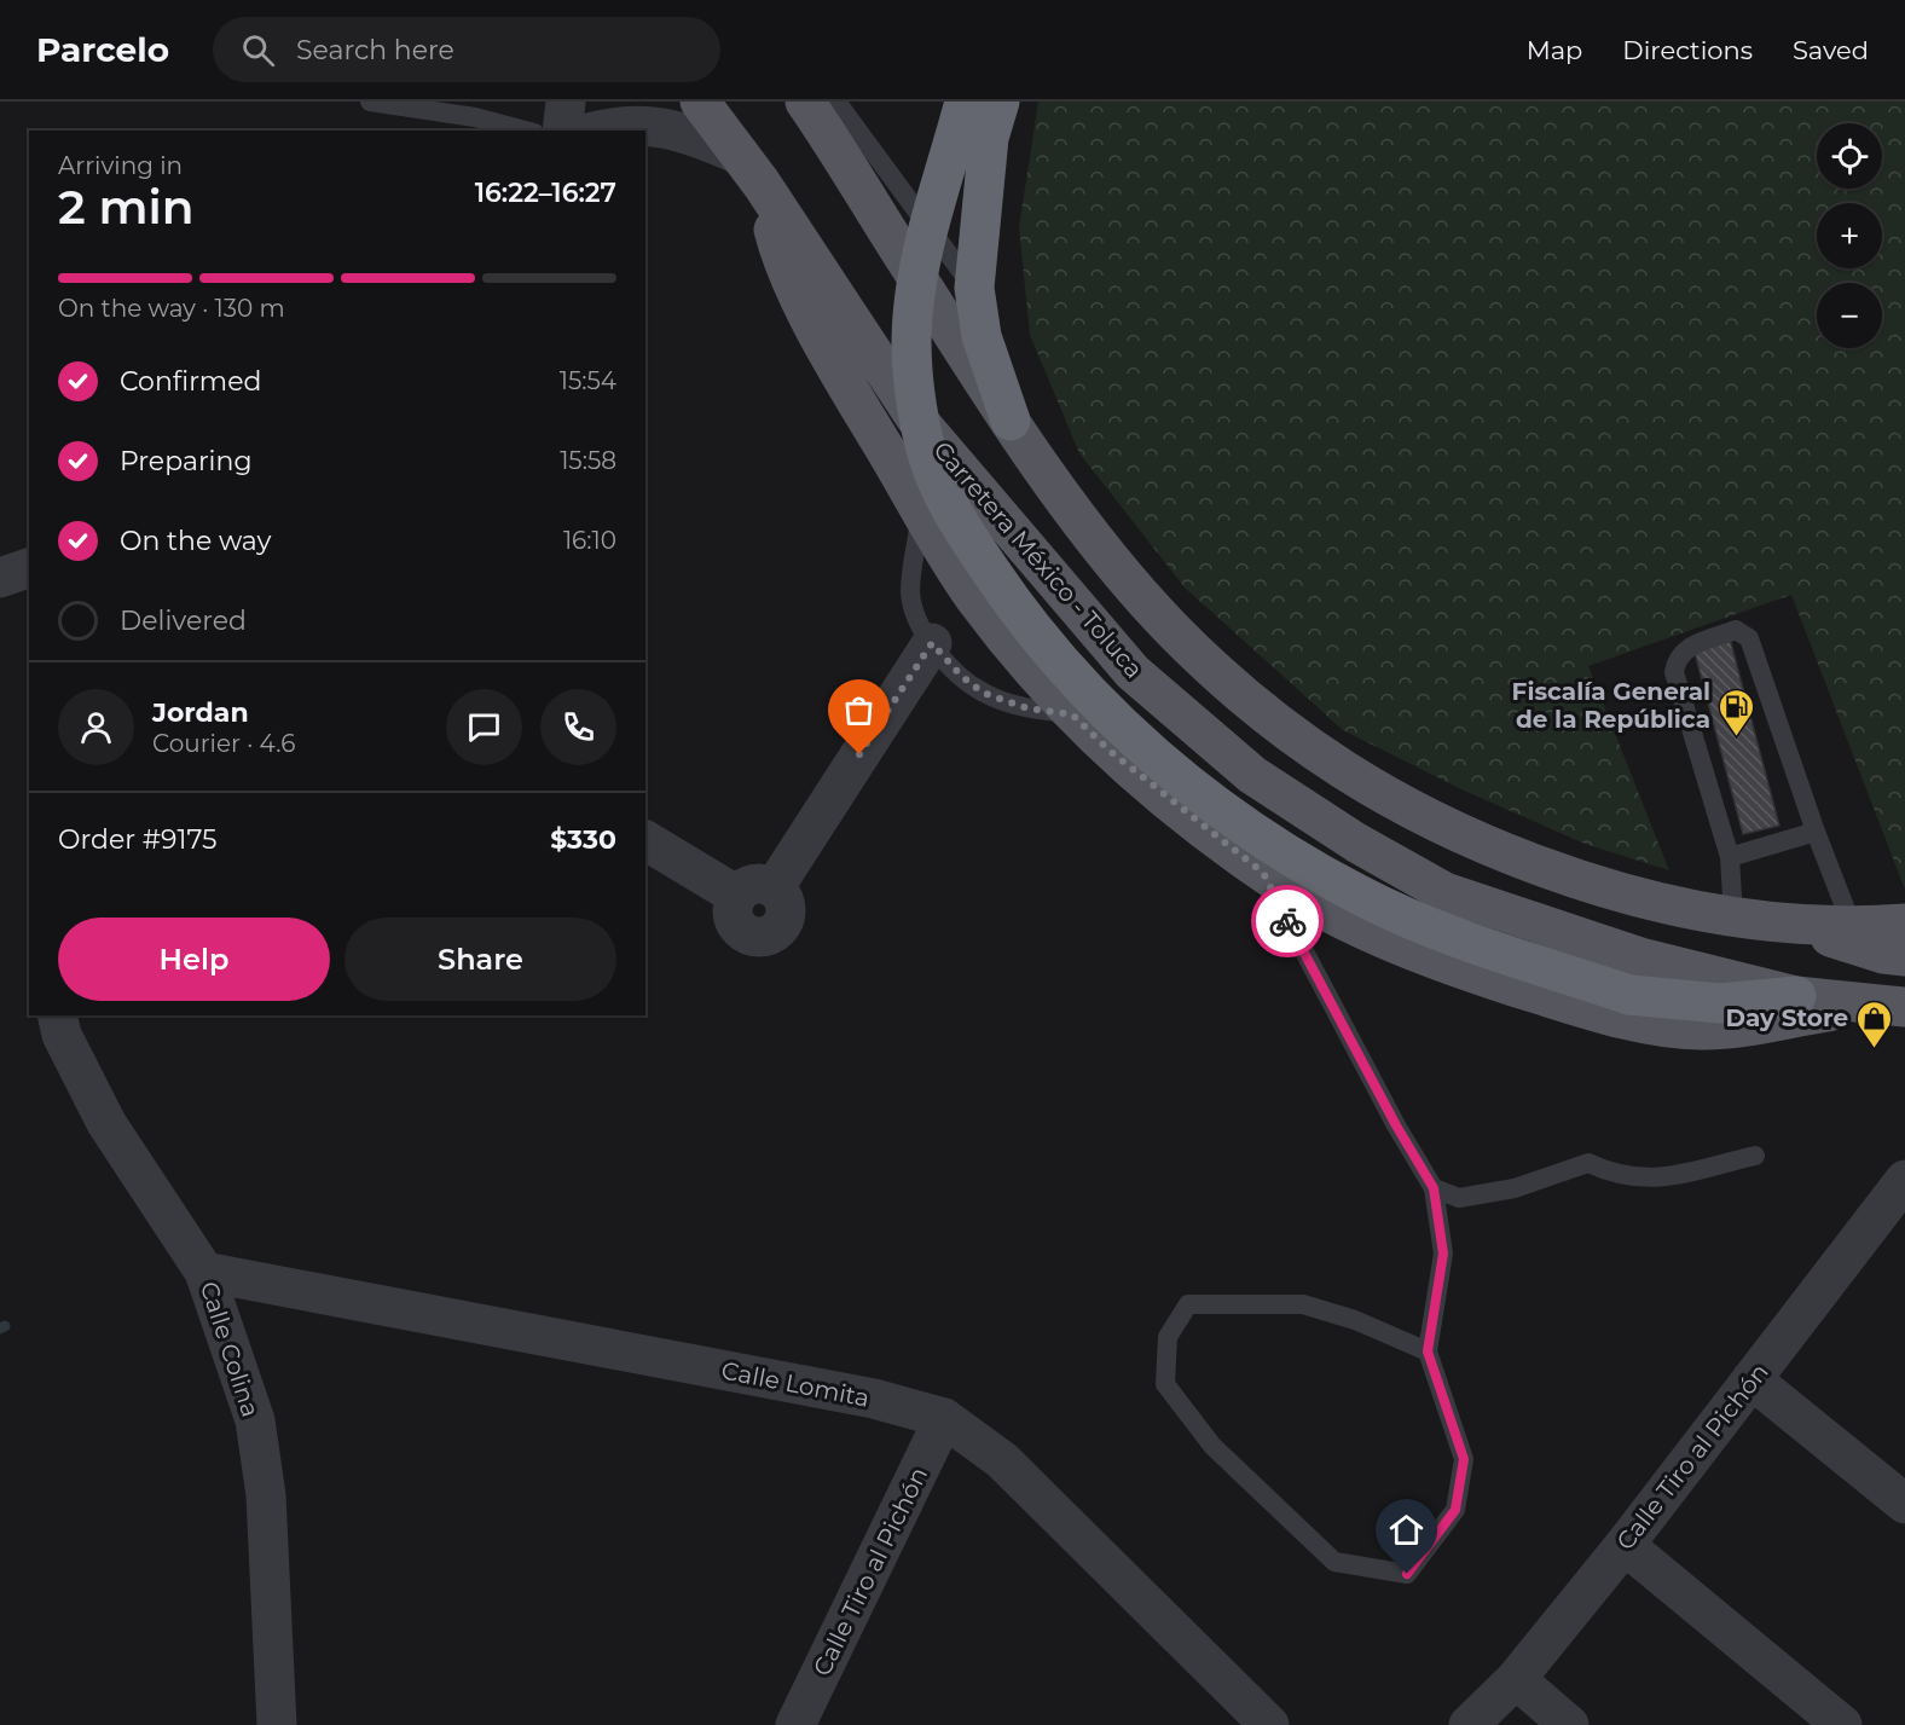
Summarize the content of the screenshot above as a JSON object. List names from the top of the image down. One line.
{"streets":{"main road":["Carretera México - Toluca"],"street":["Calle Colina","Calle Lomita","Calle Tiro al Pichón"]},"crossings":[["Calle Colina","Calle Lomita"],["Calle Lomita","Calle Tiro al Pichón"]],"places":{"fuel station":["Fiscalía General de la República"],"shop":["Day Store"]},"page":{"header":"Parcelo","search":"Search here","nav":["Map","Directions","Saved"],"map_buttons":["+","−"],"heading":["2 min","Arriving in","16:22–16:27"],"panel":["Jordan","Courier · 4.6","Order #9175","$330"],"bar":"On the way · 130 m","list":[["Confirmed","15:54"],["Preparing","15:58"],["On the way","16:10"],"Delivered"],"buttons":["Help","Share"]}}
